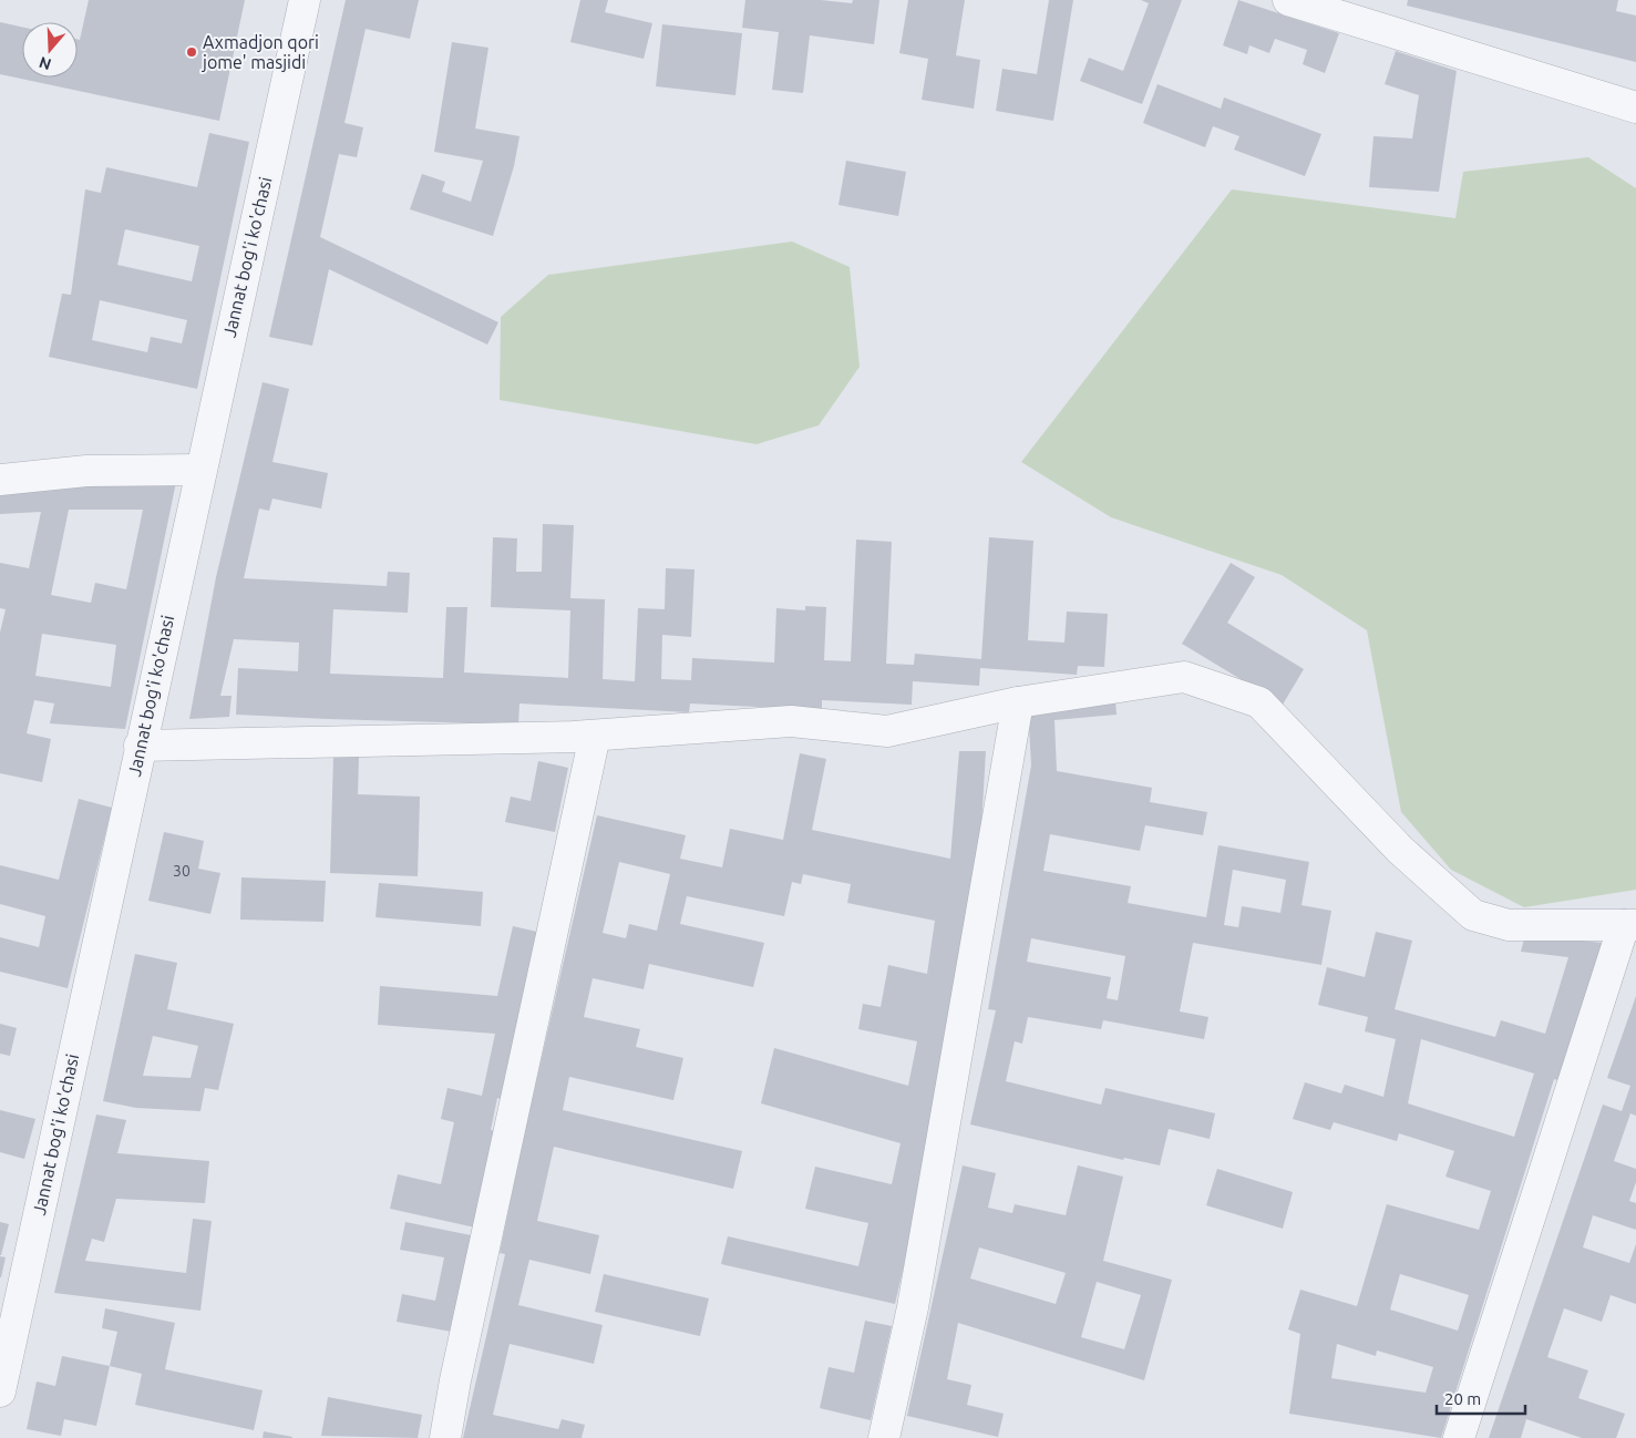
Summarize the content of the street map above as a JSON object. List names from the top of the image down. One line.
{"streets":{"street":["Jannat bog'i ko'chasi"]},"places":["Axmadjon qori jome' masjidi"],"house_numbers":["30"],"scale_bar":"20 m","north":"bottom"}
